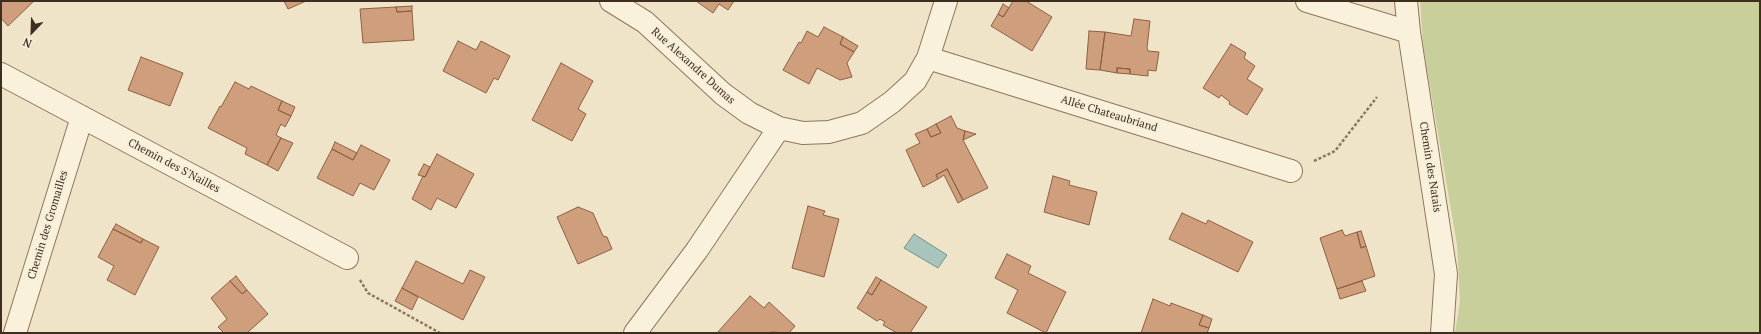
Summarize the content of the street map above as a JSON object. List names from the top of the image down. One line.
{"streets":{"street":["Rue Alexandre Dumas","Allée Chateaubriand","Chemin des S'Nailles","Chemin des Natais","Chemin des Gromailles"]},"crossings":[["Rue Alexandre Dumas","Allée Chateaubriand"],["Chemin des S'Nailles","Chemin des Gromailles"]],"north":"bottom left"}
